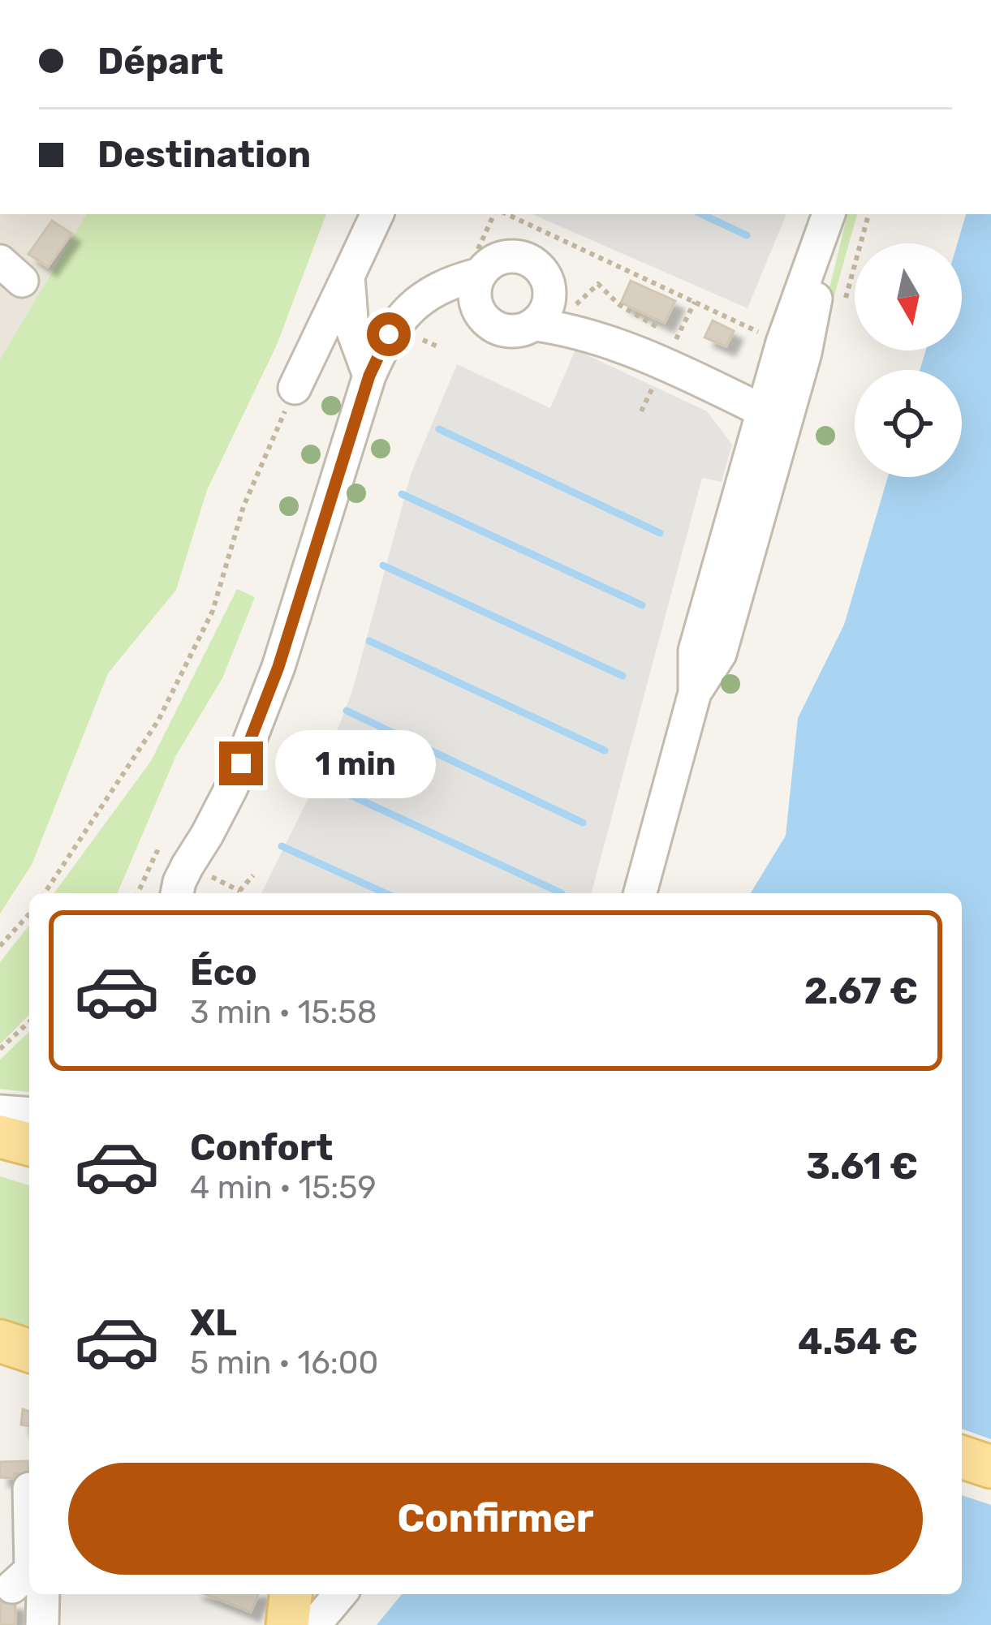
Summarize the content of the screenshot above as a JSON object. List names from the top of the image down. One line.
{"north":"bottom","page":{"banner":["Départ","Destination"],"bubble":"1 min","list":[{"name":"Éco","note":"3 min · 15:58","value":"2.67 €"},{"name":"Confort","note":"4 min · 15:59","value":"3.61 €"},{"name":"XL","note":"5 min · 16:00","value":"4.54 €"}],"buttons":"Confirmer"}}
